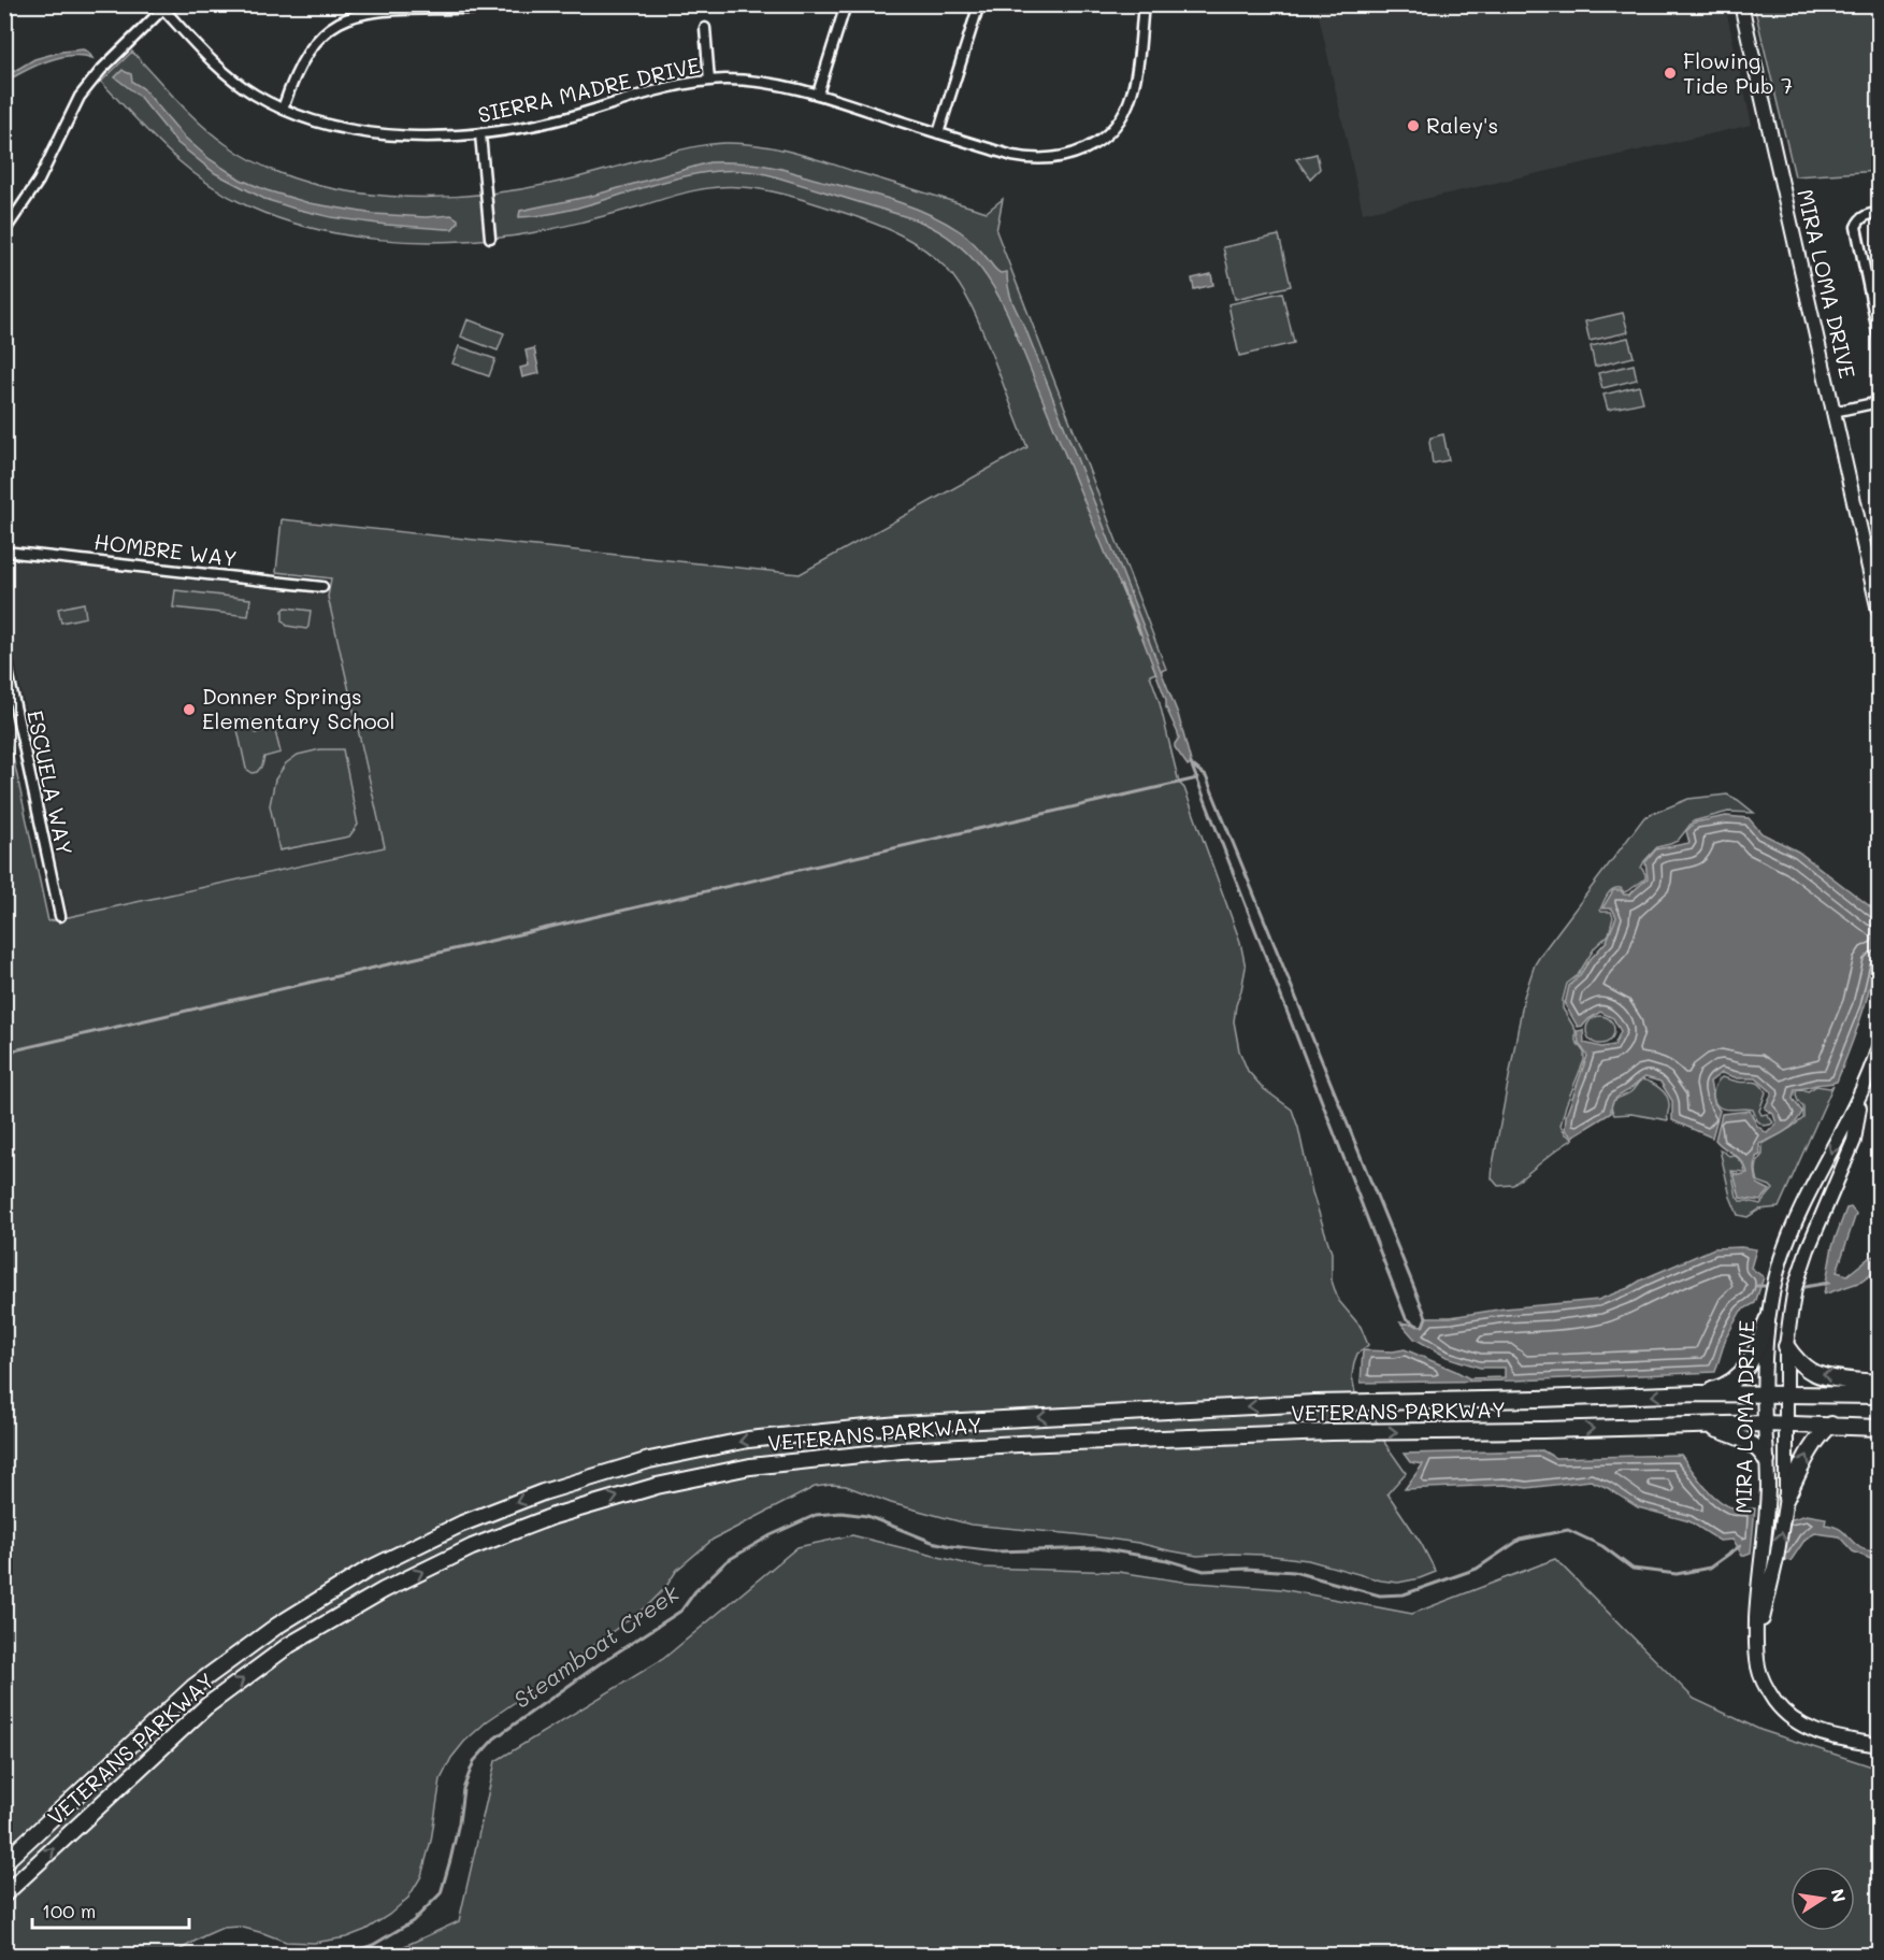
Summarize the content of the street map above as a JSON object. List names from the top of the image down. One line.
{"streets":{"main road":["MIRA LOMA DRIVE","VETERANS PARKWAY"],"street":["SIERRA MADRE DRIVE","HOMBRE WAY","ESCUELA WAY"]},"crossings":[["MIRA LOMA DRIVE","VETERANS PARKWAY"]],"water":["Steamboat Creek"],"places":["Flowing Tide Pub 7","Raley's","Donner Springs Elementary School"],"scale_bar":"100 m","north":"right"}
